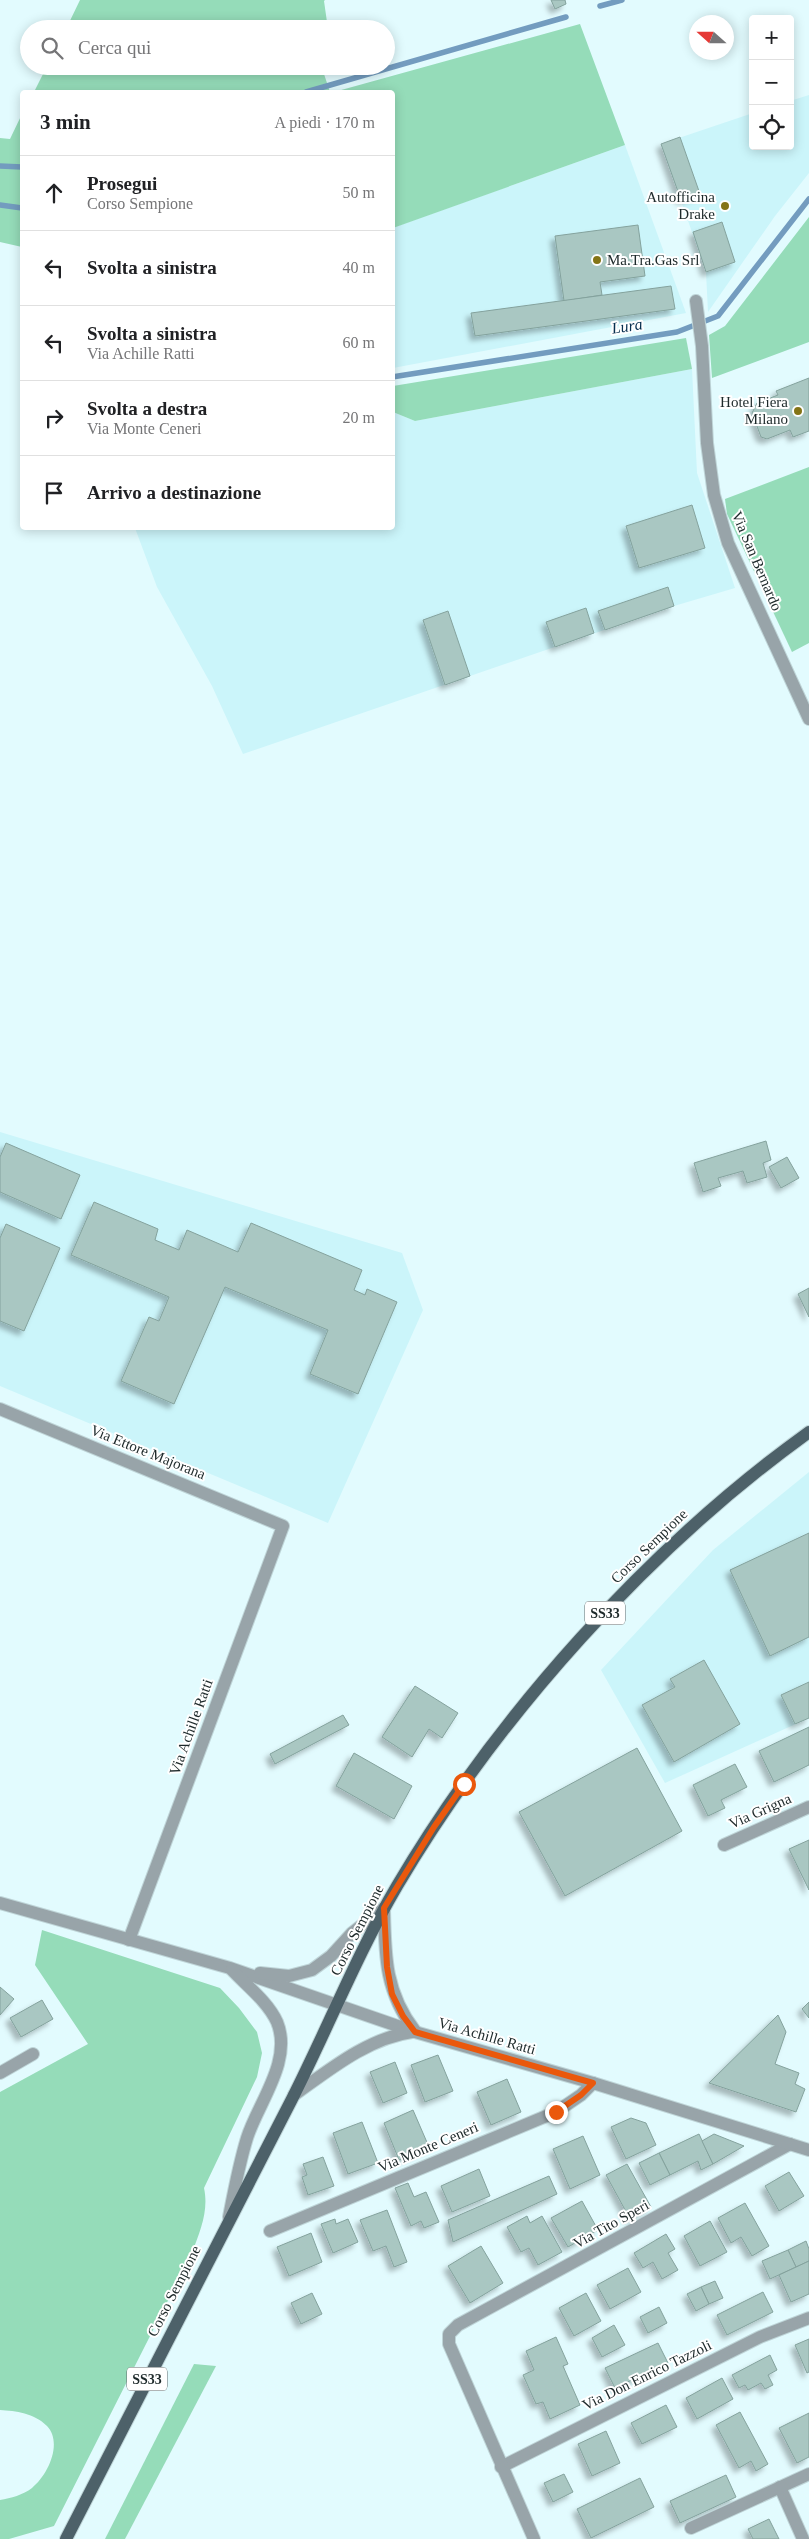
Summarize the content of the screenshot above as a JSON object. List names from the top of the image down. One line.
{"streets":{"main road":["Corso Sempione","SS33"],"street":["Via San Bernardo","Via Ettore Majorana","Via Achille Ratti","Via Grigna","Via Monte Ceneri","Via Tito Speri","Via Don Enrico Tazzoli"]},"crossings":[["Via Ettore Majorana","Via Achille Ratti"],["Corso Sempione","Via Achille Ratti"],["Via Achille Ratti","Via Monte Ceneri"],["Via Achille Ratti","Via Tito Speri"],["Via Tito Speri","Via Don Enrico Tazzoli"]],"water":["Lura"],"places":["Autofficina Drake","Ma.Tra.Gas Srl","Hotel Fiera Milano"],"north":"left","page":{"map_buttons":["+","−"],"search":"Cerca qui","heading":["3 min","A piedi · 170 m"],"list":[["Prosegui","Corso Sempione","50 m"],["Svolta a sinistra","40 m"],["Svolta a sinistra","Via Achille Ratti","60 m"],["Svolta a destra","Via Monte Ceneri","20 m"],"Arrivo a destinazione"]}}
